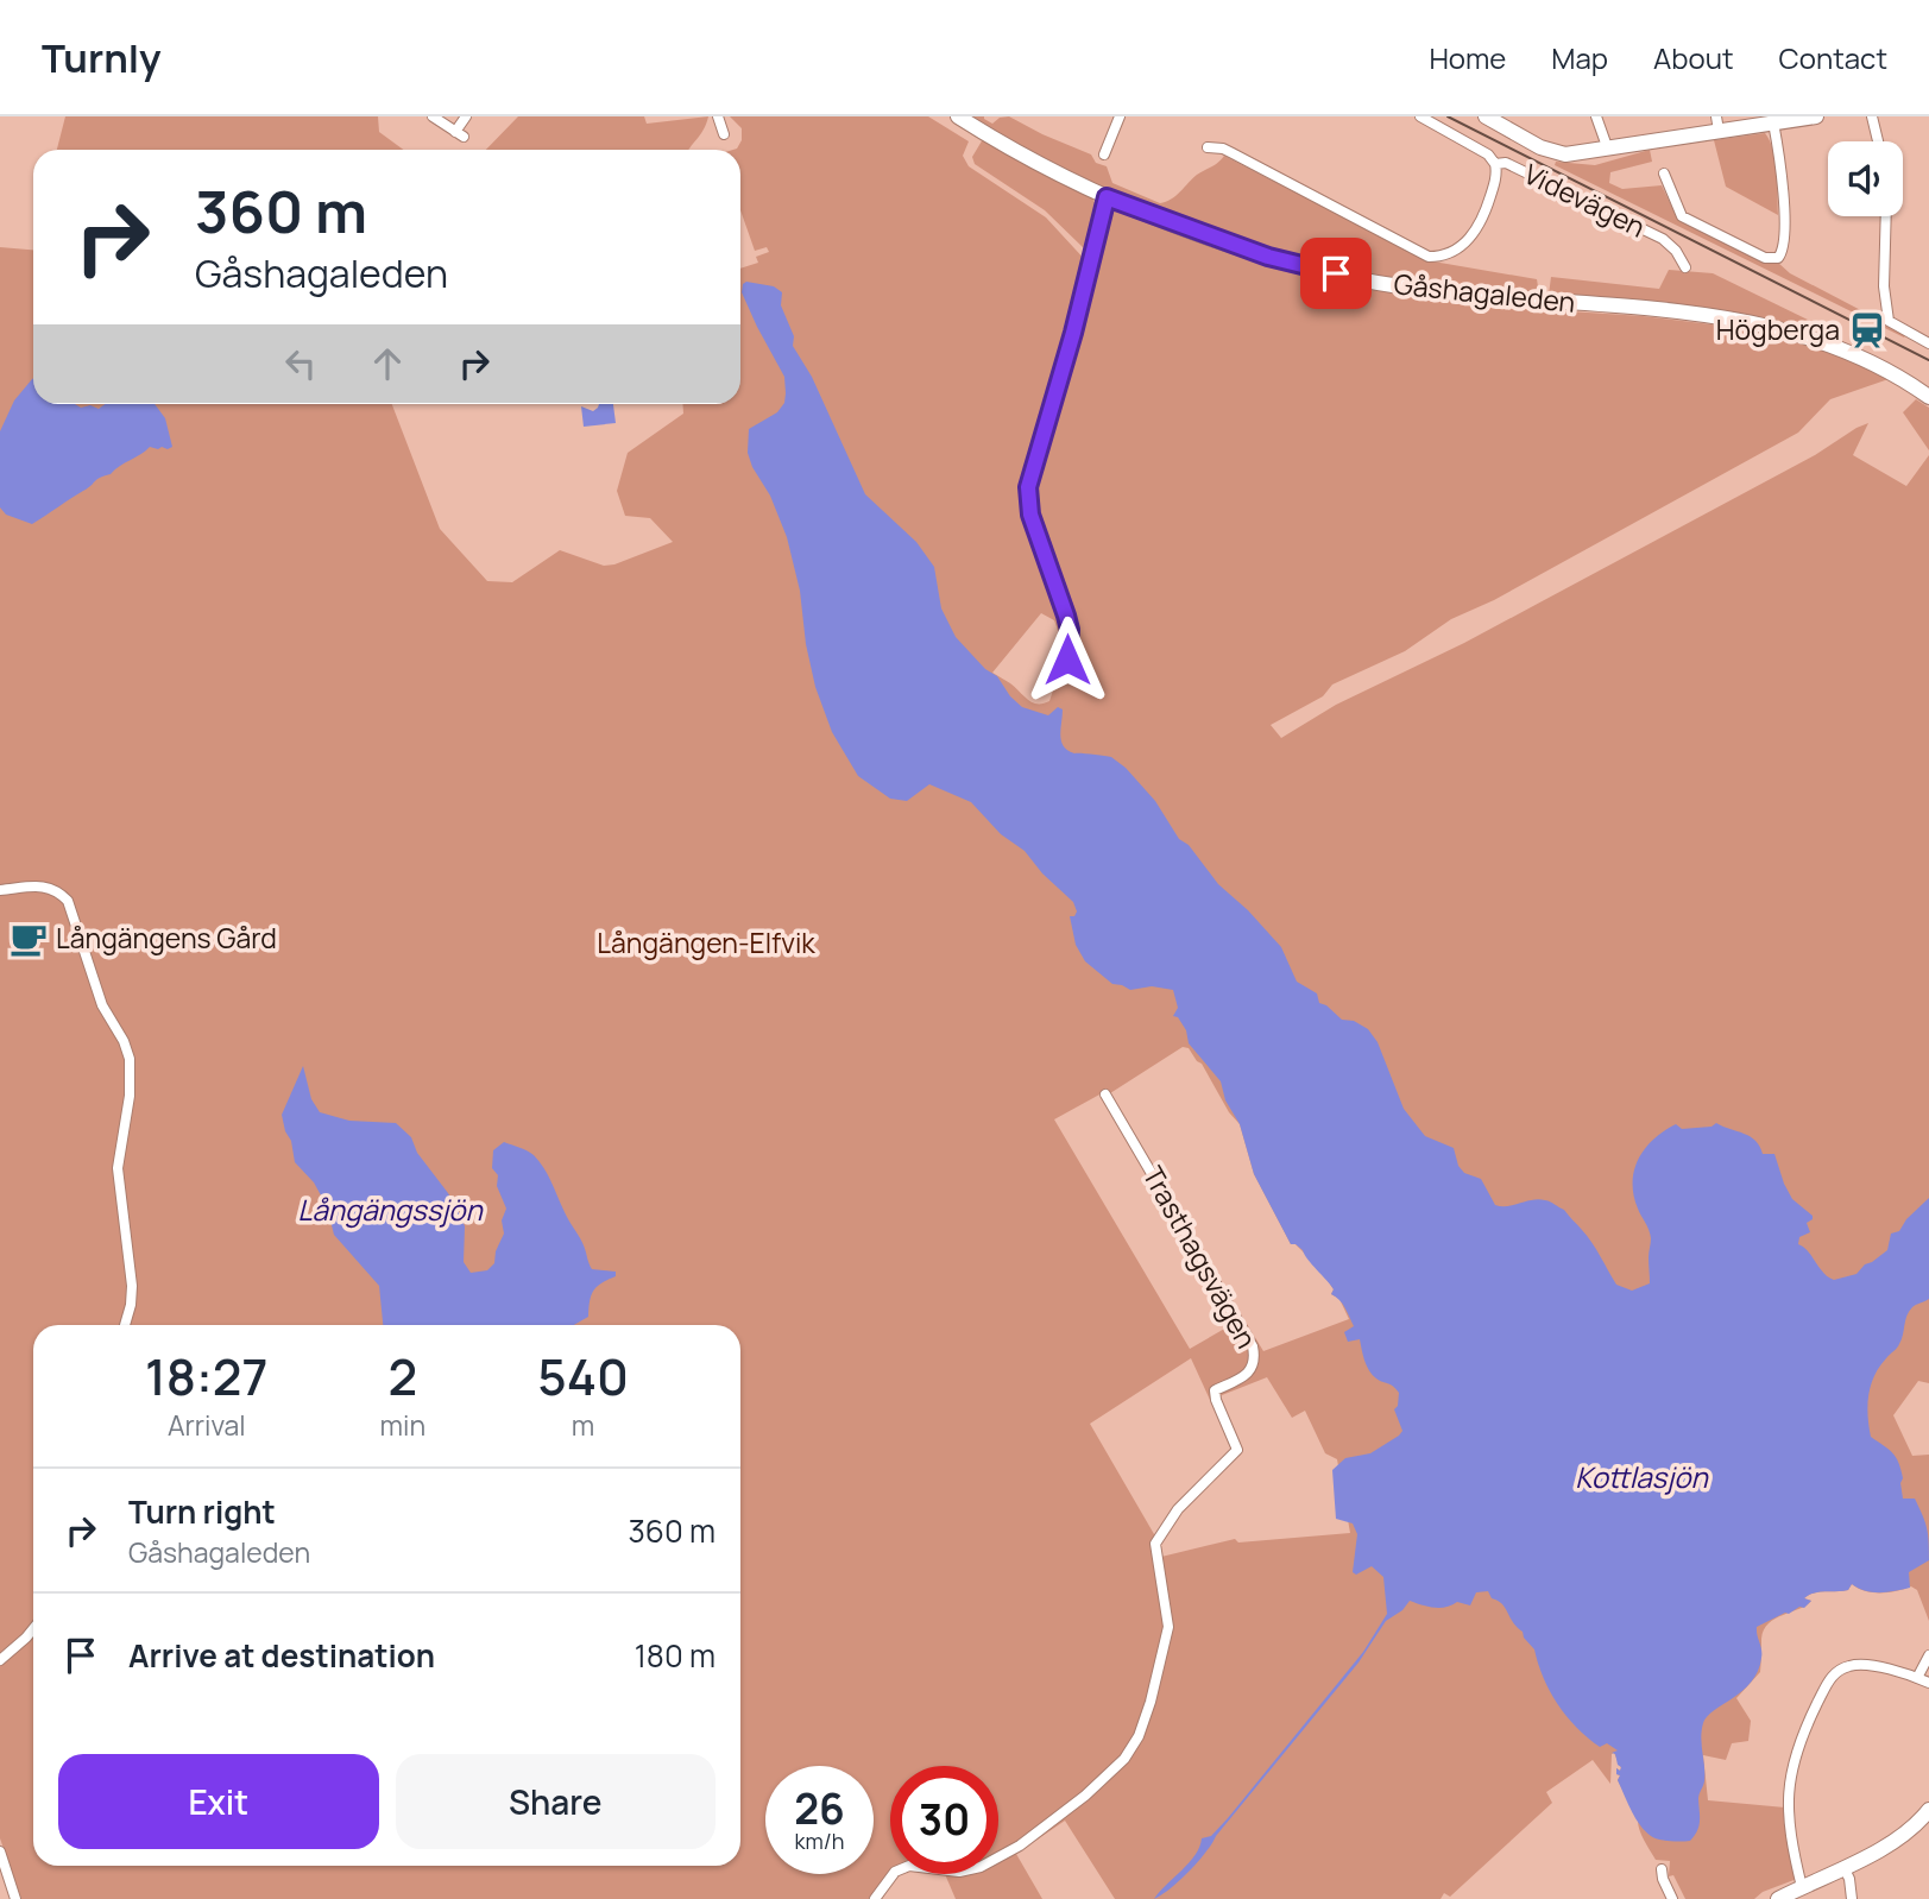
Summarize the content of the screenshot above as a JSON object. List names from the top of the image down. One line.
{"streets":{"main road":["Gåshagaleden"],"street":["Videvägen","Trasthagsvägen"]},"water":["Långängssjön","Kottlasjön"],"parks":["Långängen-Elfvik"],"places":{"station":["Högberga"],"cafe":["Långängens Gård"]},"page":{"header":"Turnly","nav":["Home","Map","About","Contact"],"turn":["360 m","Gåshagaleden"],"eta":["18:27","Arrival","2","min","540","m"],"list":[{"name":"Turn right","note":"Gåshagaleden","value":"360 m"},{"name":"Arrive at destination","value":"180 m"}],"buttons":["Exit","Share"],"speed":"26 km/h","limit":"30"}}
